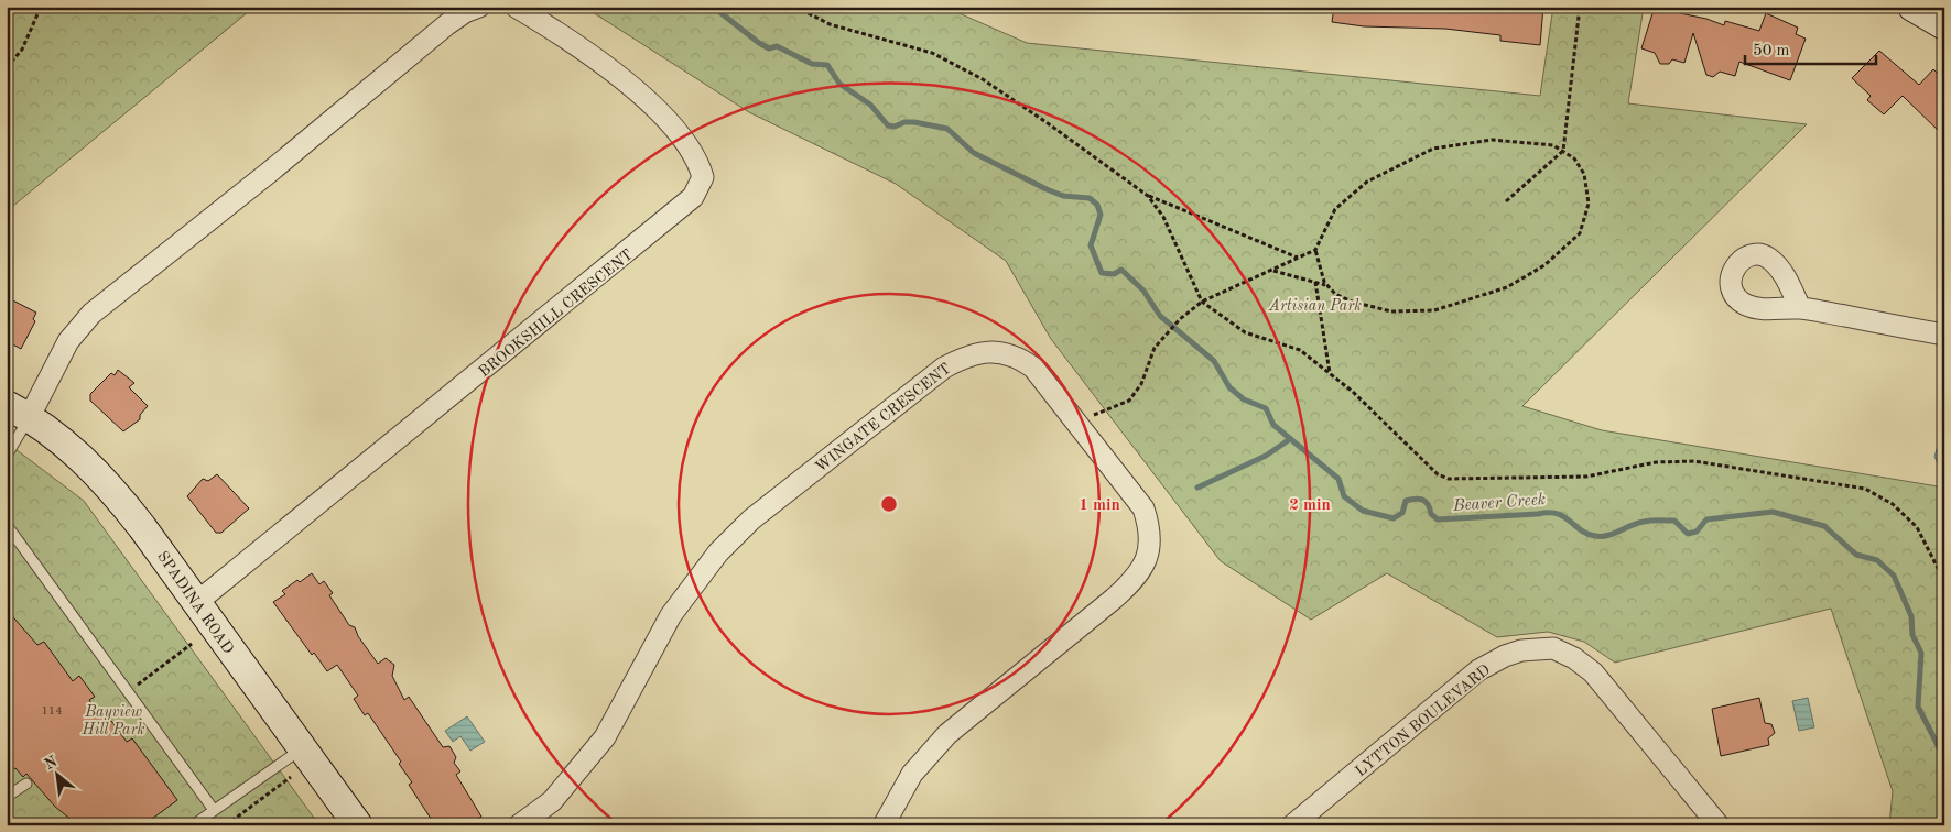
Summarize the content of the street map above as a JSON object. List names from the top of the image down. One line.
{"streets":{"street":["BROOKSHILL CRESCENT","WINGATE CRESCENT","SPADINA ROAD","LYTTON BOULEVARD"]},"crossings":[["BROOKSHILL CRESCENT","SPADINA ROAD"]],"water":["Beaver Creek"],"parks":["Artisian Park","Bayview Hill Park"],"house_numbers":["114"],"scale_bar":"50 m","north":"top left","rings":["1 min","2 min"]}
